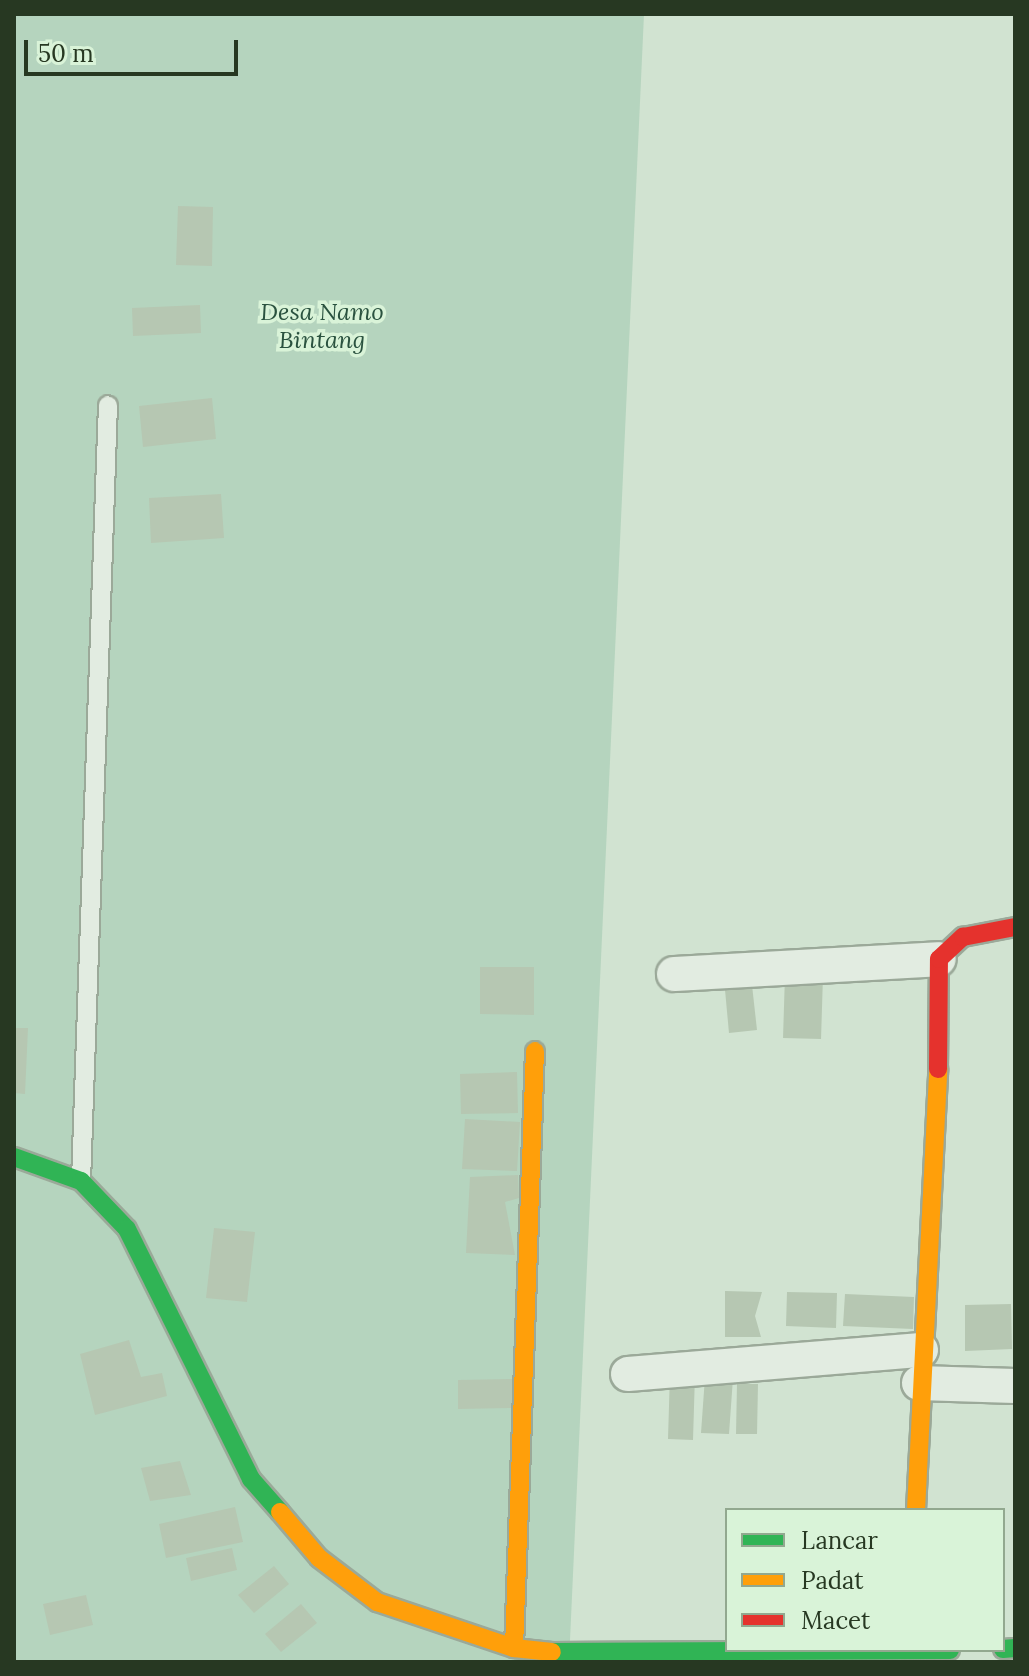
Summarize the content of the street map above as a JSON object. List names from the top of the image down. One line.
{"parks":["Desa Namo Bintang"],"legend":["Lancar","Padat","Macet"],"scale_bar":"50 m"}
